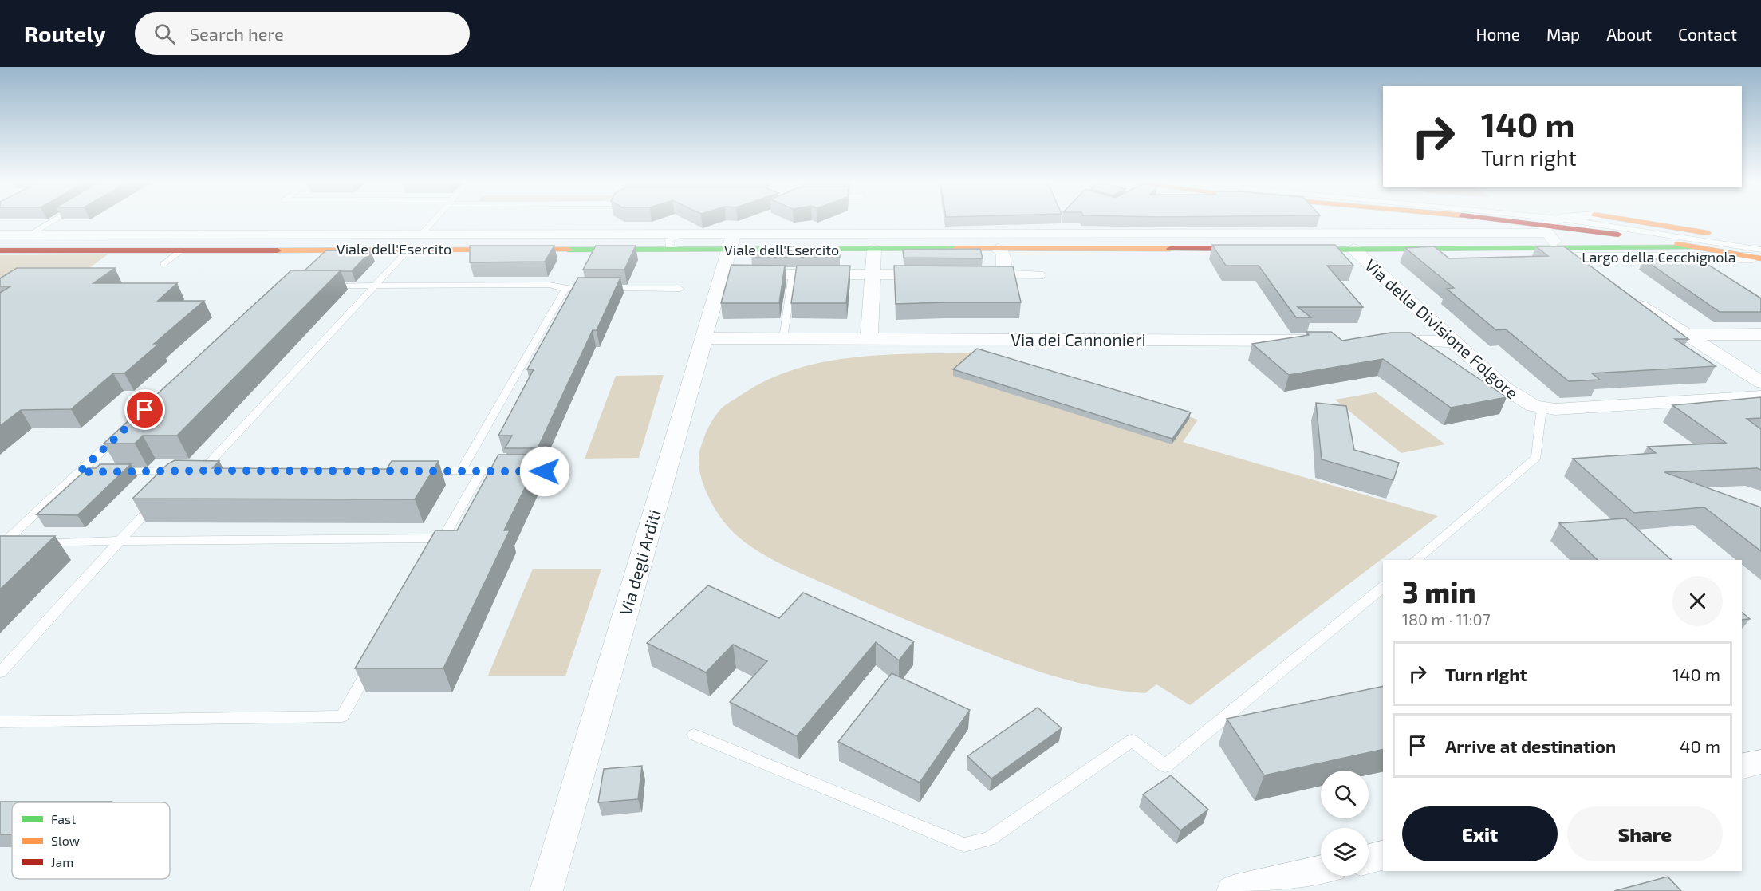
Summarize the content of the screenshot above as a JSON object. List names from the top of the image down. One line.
{"streets":{"street":["Viale dell'Esercito","Largo della Cecchignola","Via della Divisione Folgore","Via dei Cannonieri","Via degli Arditi"]},"crossings":[["Viale dell'Esercito","Largo della Cecchignola"],["Viale dell'Esercito","Via degli Arditi"],["Via dei Cannonieri","Via degli Arditi"]],"legend":["Fast","Slow","Jam"],"page":{"header":"Routely","search":"Search here","nav":["Home","Map","About","Contact"],"turn":["140 m","Turn right"],"heading":["3 min","180 m · 11:07"],"list":[{"name":"Turn right","value":"140 m"},{"name":"Arrive at destination","value":"40 m"}],"buttons":["Exit","Share"]}}
